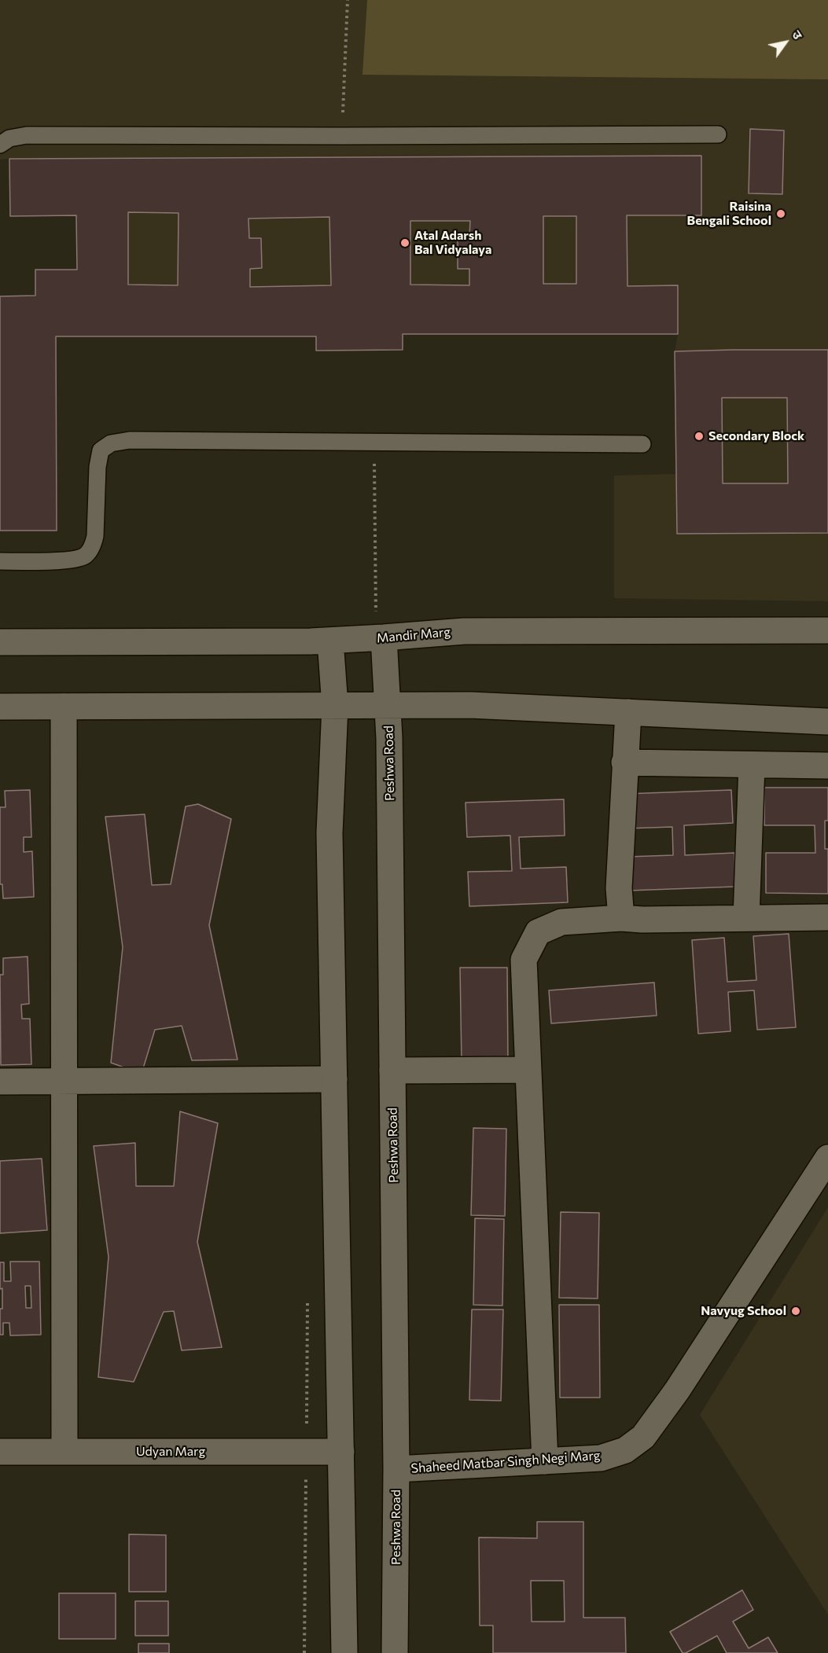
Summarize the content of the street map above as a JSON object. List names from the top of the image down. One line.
{"streets":{"street":["Mandir Marg","Peshwa Road","Udyan Marg","Shaheed Matbar Singh Negi Marg"]},"crossings":[["Mandir Marg","Peshwa Road"],["Peshwa Road","Shaheed Matbar Singh Negi Marg"]],"places":["Raisina Bengali School","Atal Adarsh Bal Vidyalaya","Secondary Block","Navyug School"],"north":"top right"}
